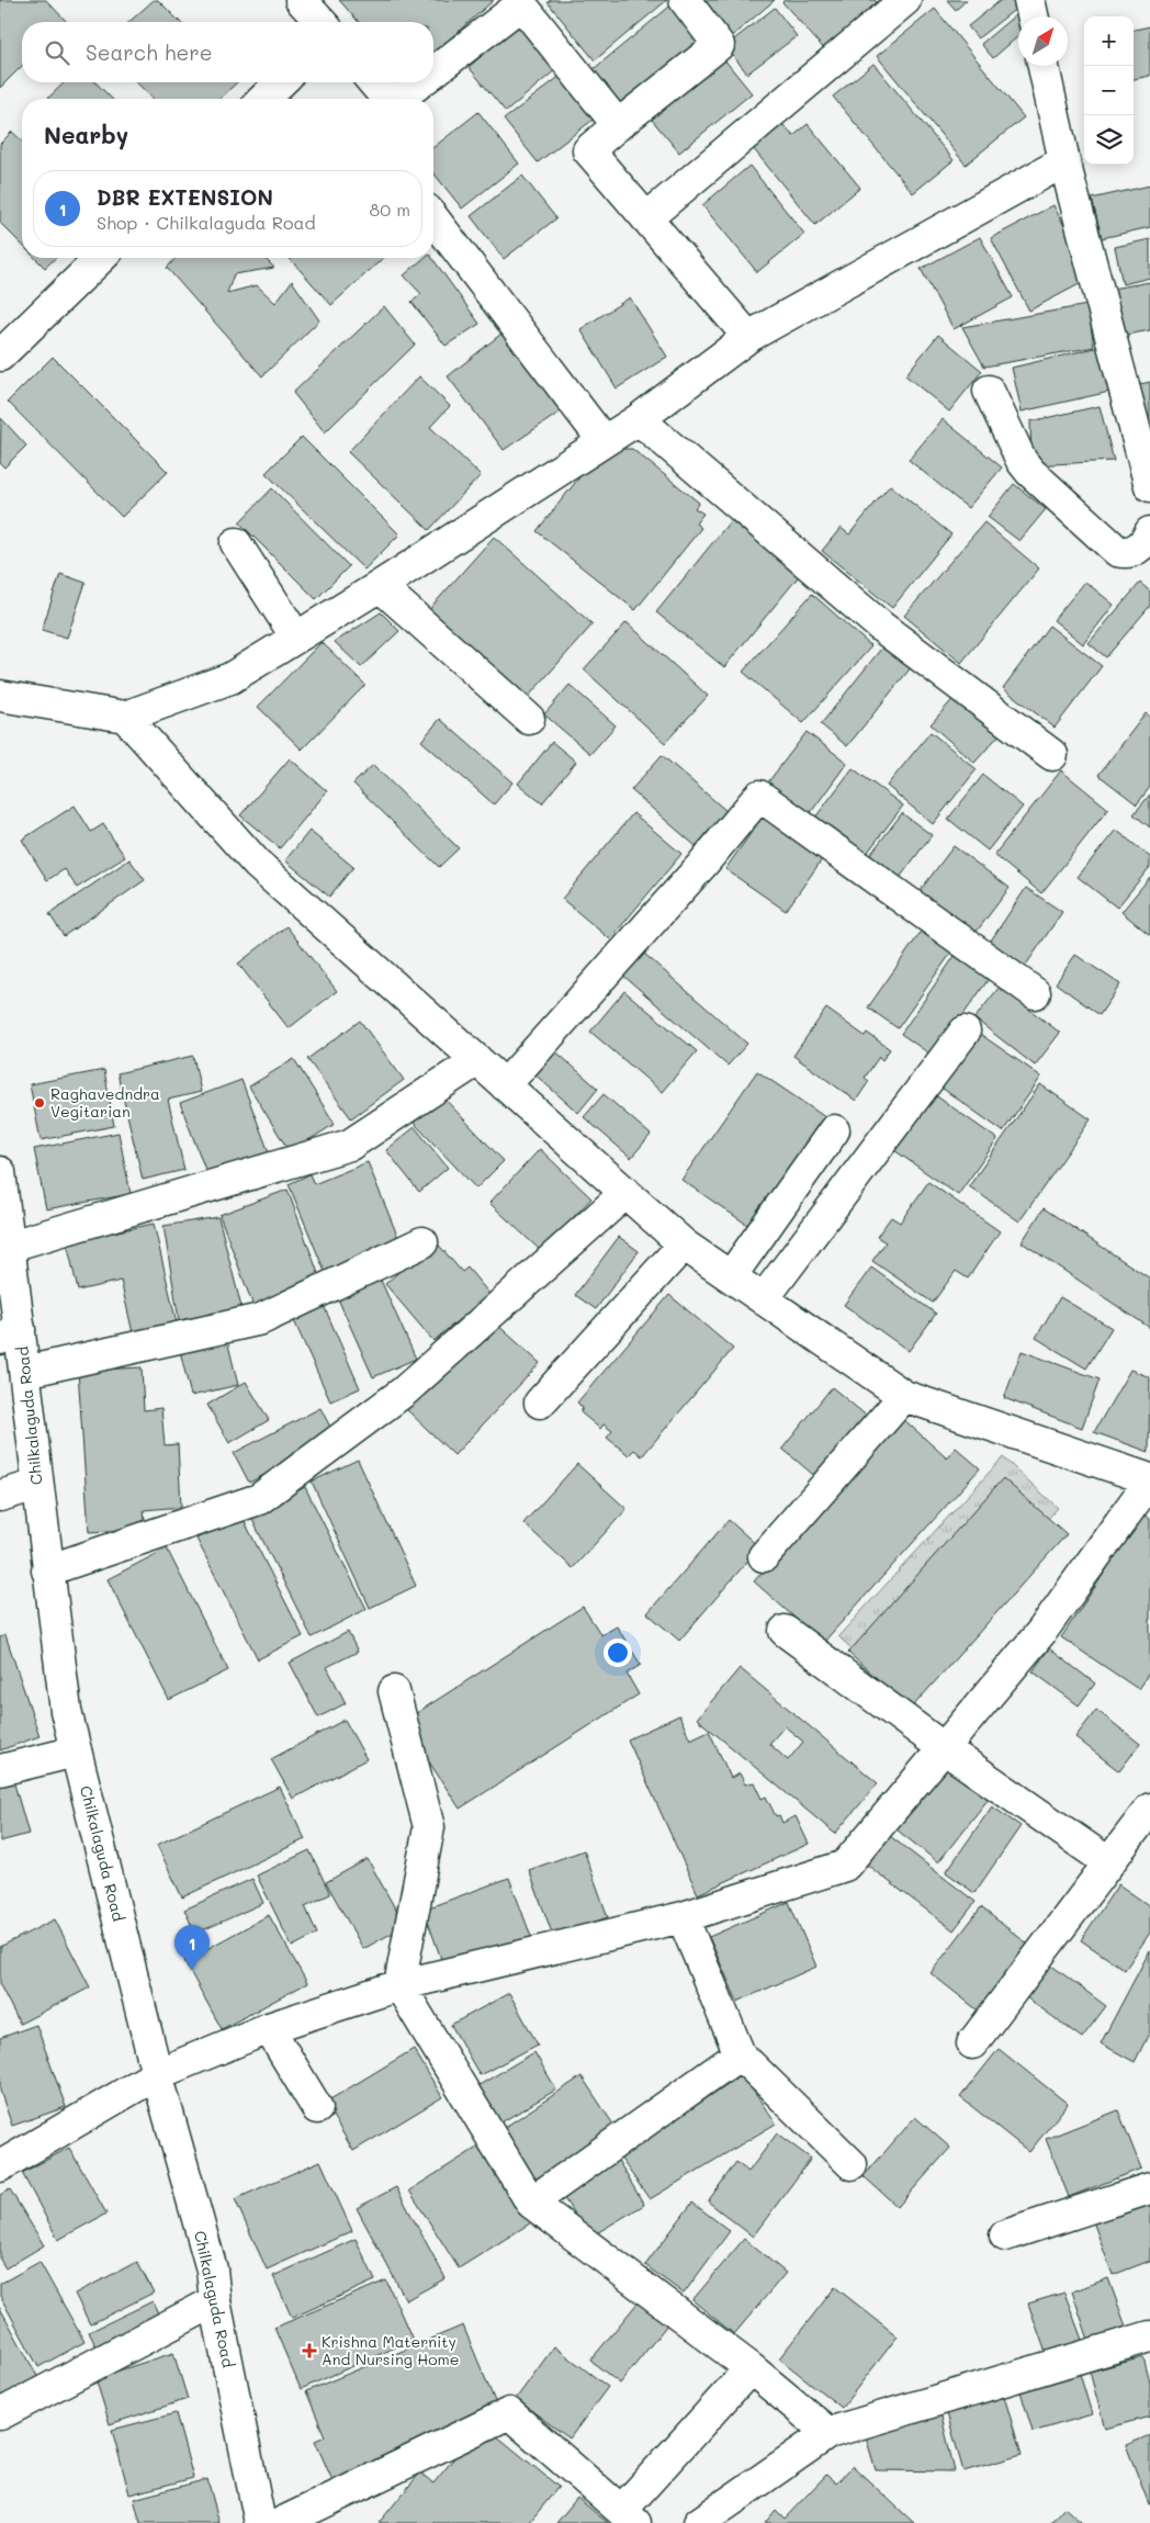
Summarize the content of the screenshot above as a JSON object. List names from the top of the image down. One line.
{"streets":{"street":["Chilkalaguda Road"]},"places":{"other":["Raghavedndra Vegitarian"],"health":["Krishna Maternity And Nursing Home"]},"north":"top right","page":{"map_buttons":["+","−"],"search":"Search here","heading":"Nearby","list":[{"mark":"1","name":"DBR EXTENSION","note":"Shop · Chilkalaguda Road","value":"80 m"}],"pins":"1"}}
